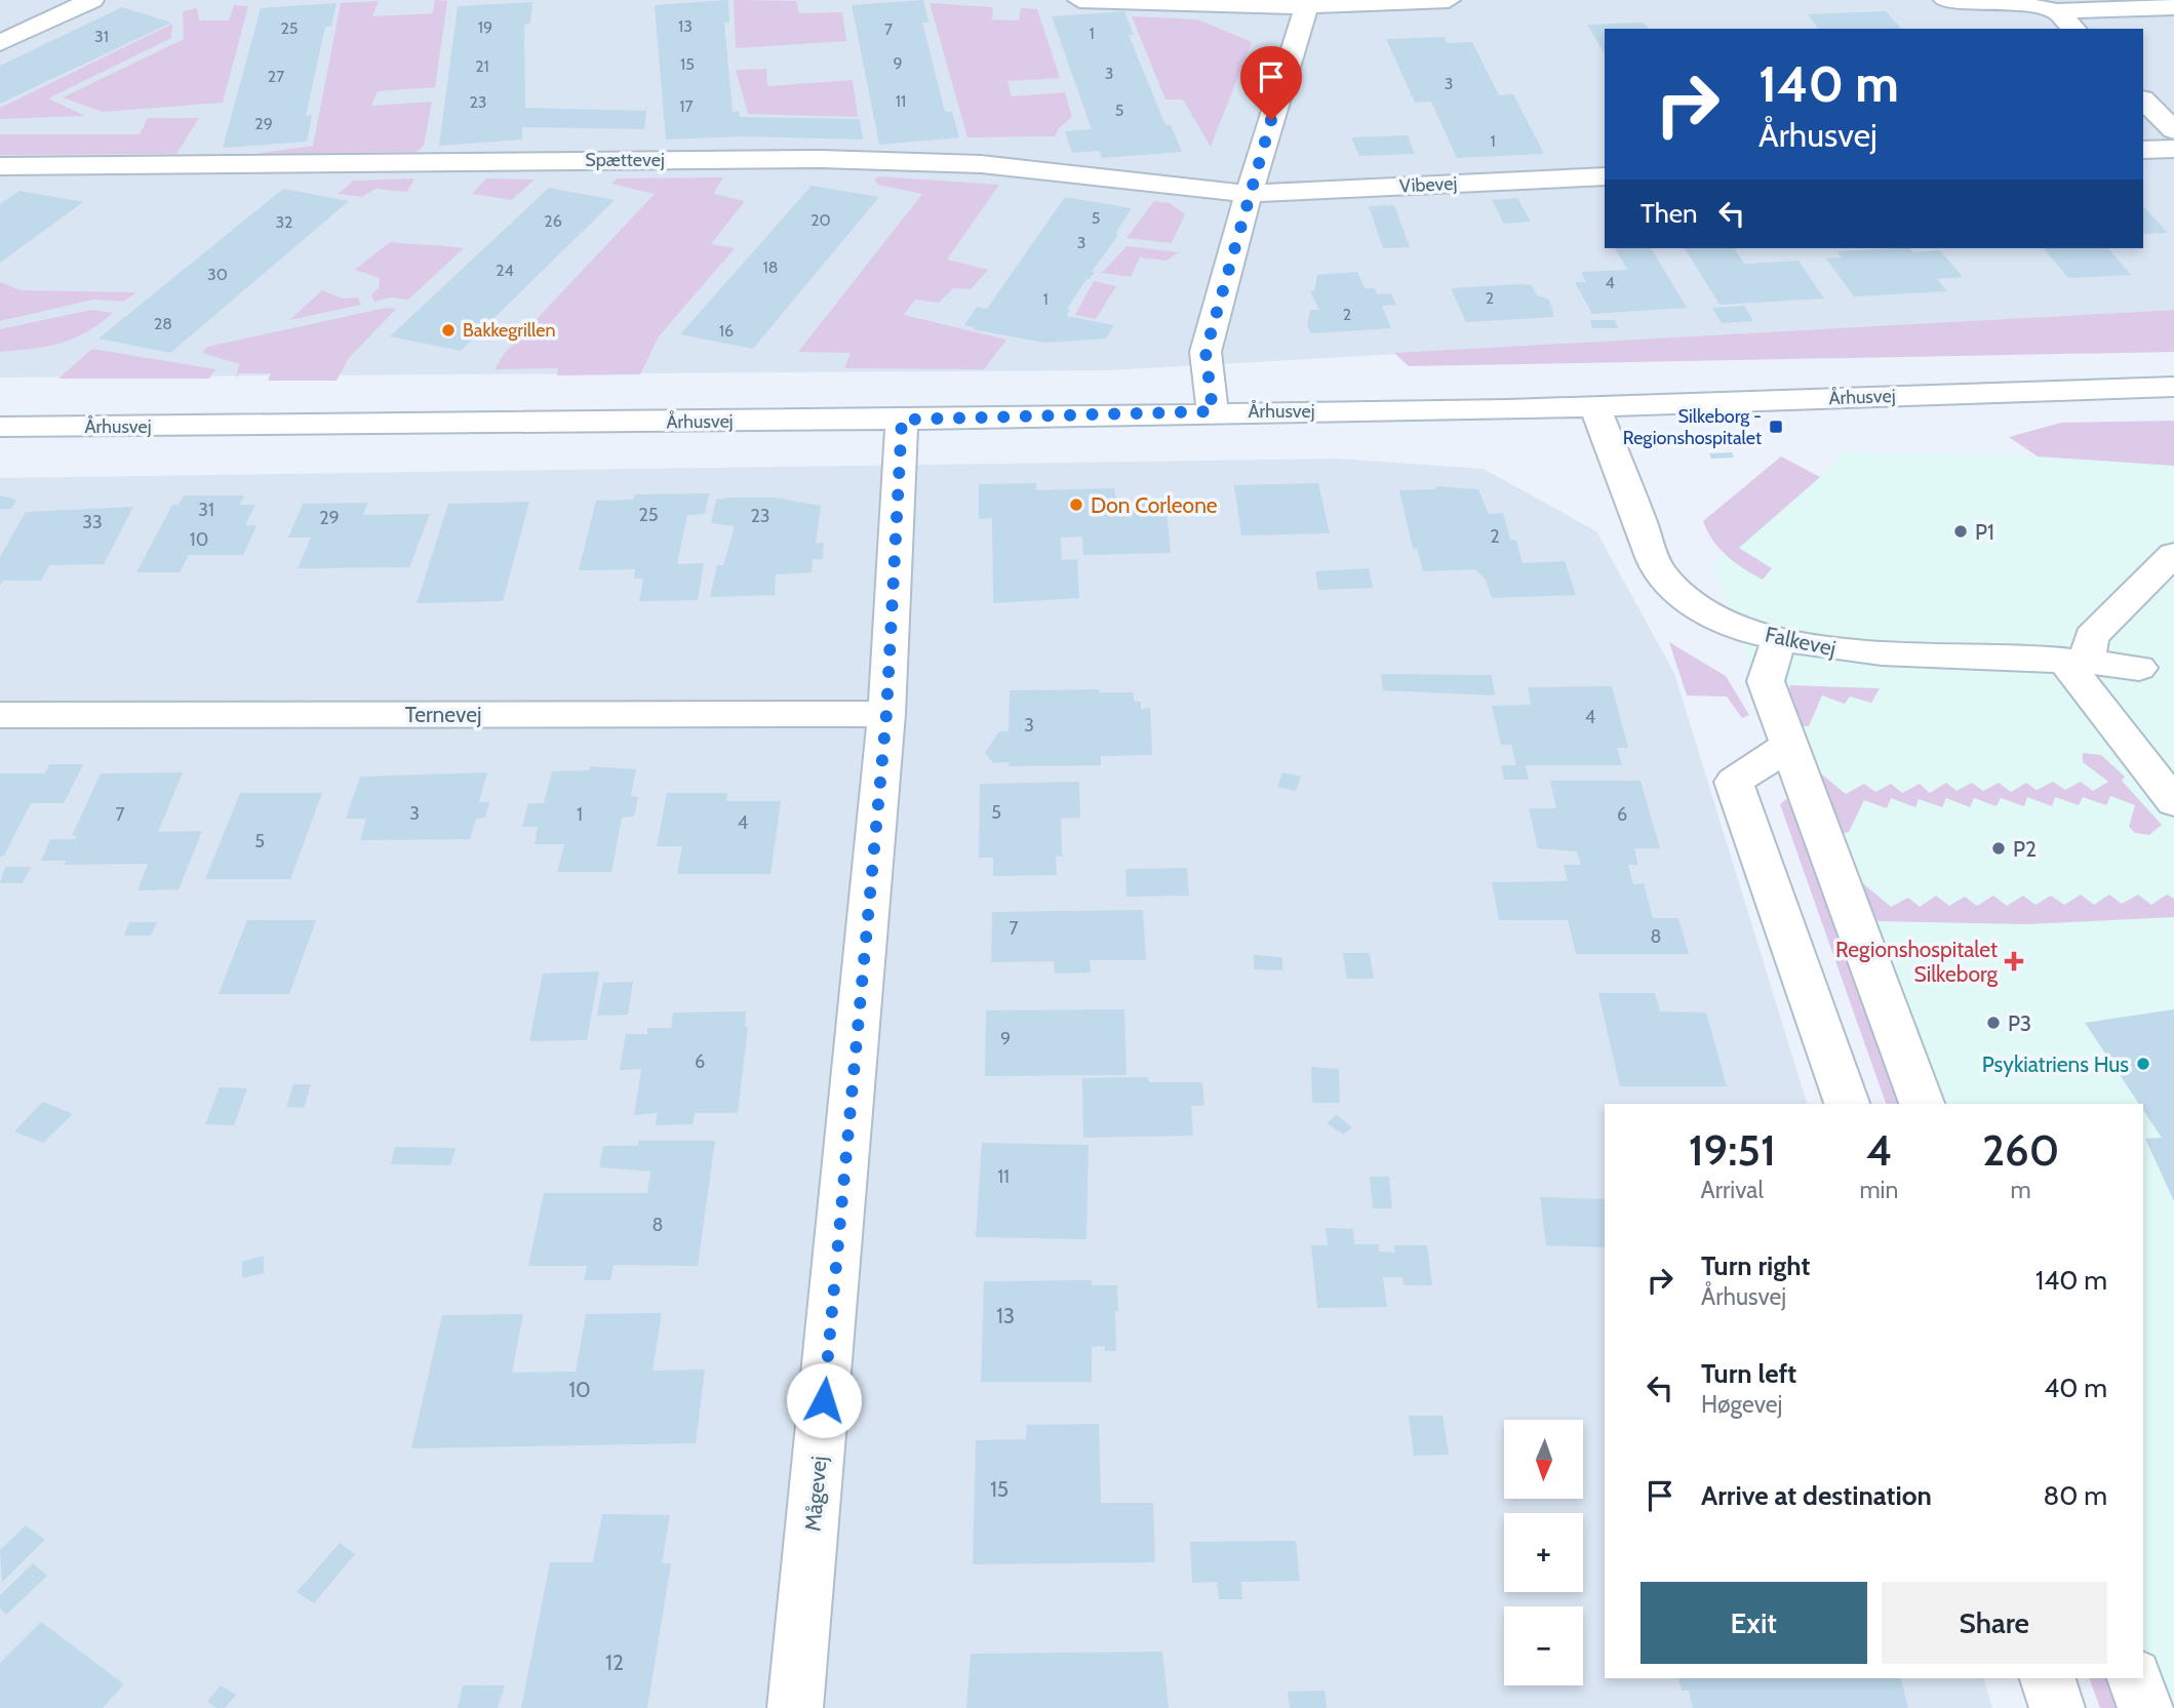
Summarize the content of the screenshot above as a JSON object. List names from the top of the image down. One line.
{"streets":{"street":["Spættevej","Vibevej","Århusvej","Falkevej","Ternevej","Mågevej"]},"crossings":[["Spættevej","Vibevej"],["Århusvej","Falkevej"],["Århusvej","Mågevej"],["Ternevej","Mågevej"]],"places":{"other":["Bakkegrillen","Don Corleone","P1","P2","P3","Psykiatriens Hus"],"transit":["Silkeborg - Regionshospitalet"],"health":["Regionshospitalet Silkeborg"]},"house_numbers":["13","19","25","7","1","31","9","15","21","3","27","3","11","23","17","5","29","1","5","20","26","32","3","18","24","30","4","2","1","2","28","16","31","25","23","29","33","2","10","4","3","5","3","7","1","6","4","5","7","8","9","6","11","8","13","10","15","12"],"north":"bottom","page":{"turn":["140 m","Århusvej"],"then":"Then","eta":["19:51","Arrival","4","min","260","m"],"list":[{"name":"Turn right","note":"Århusvej","value":"140 m"},{"name":"Turn left","note":"Høgevej","value":"40 m"},{"name":"Arrive at destination","value":"80 m"}],"map_buttons":["+","−"],"buttons":["Exit","Share"]}}
